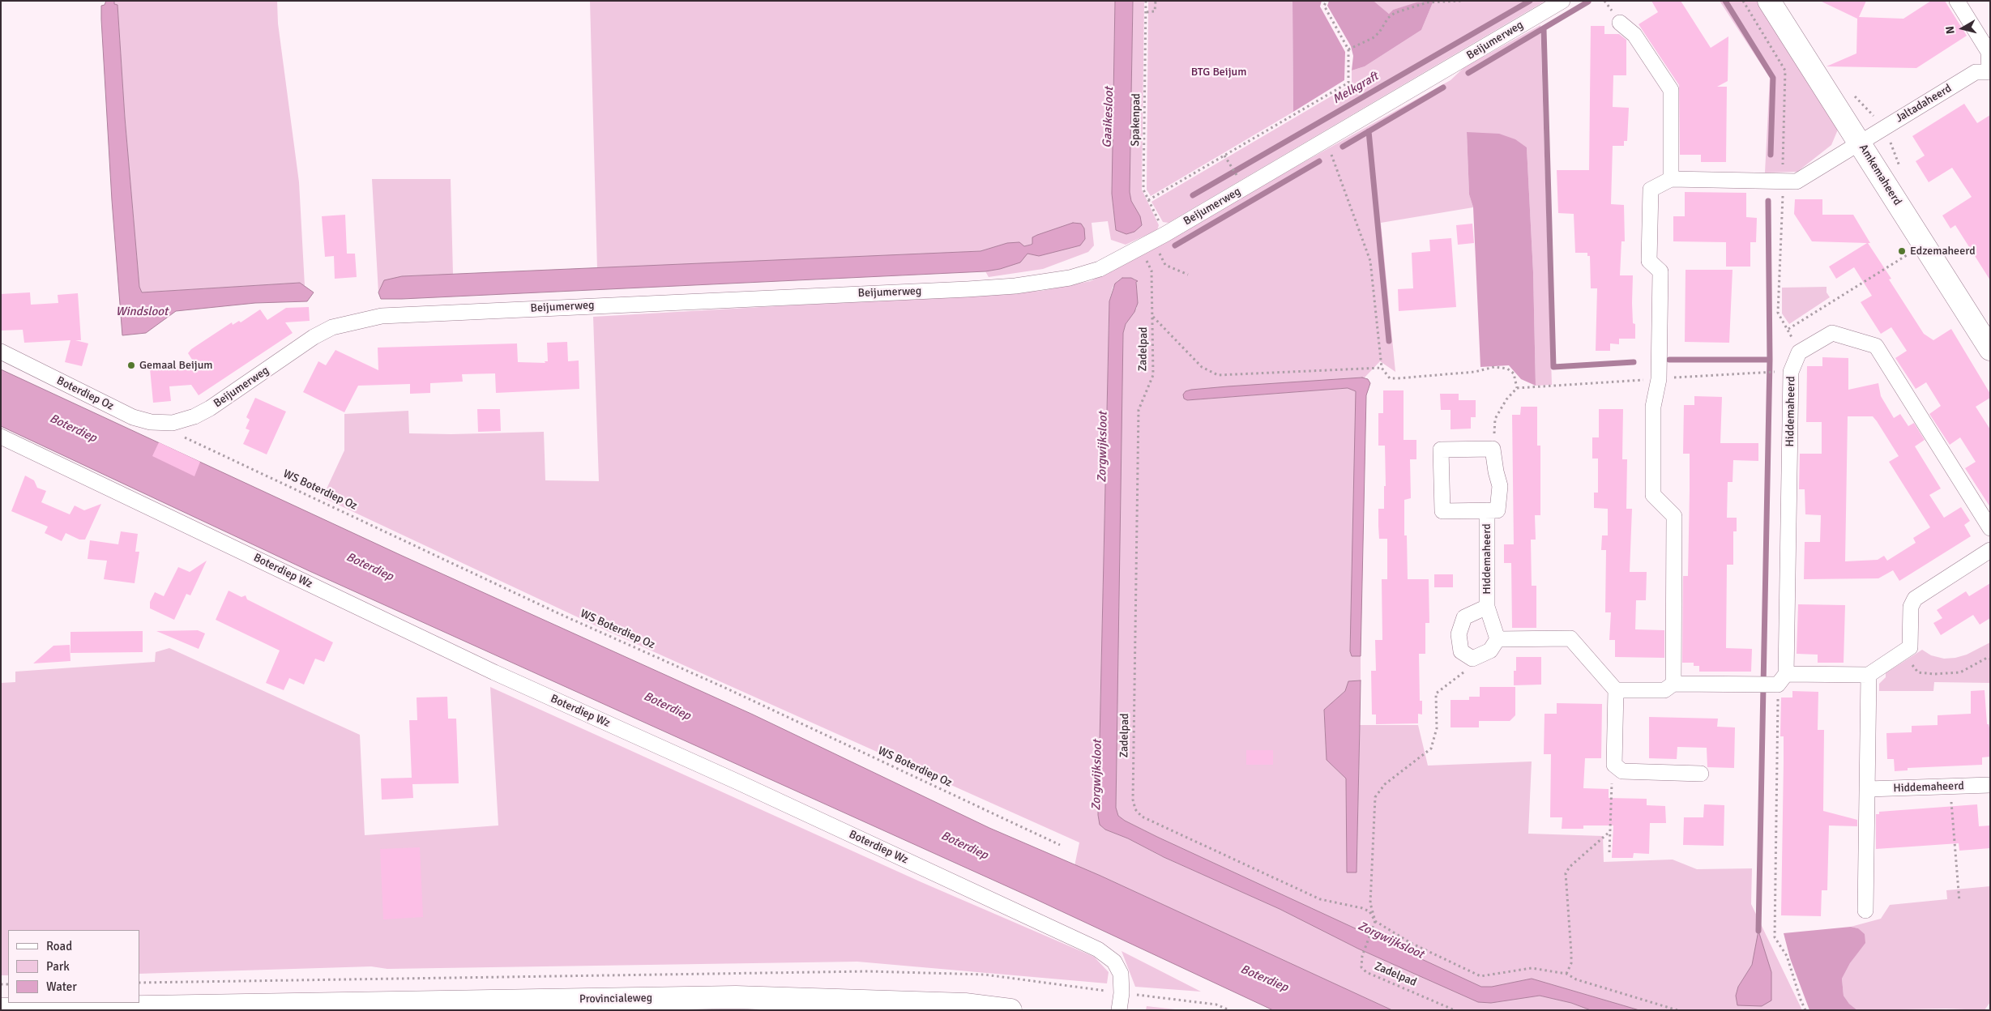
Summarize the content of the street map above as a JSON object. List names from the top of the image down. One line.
{"streets":{"main road":["Amkemaheerd","Provincialeweg"],"street":["Beijumerweg","Jaltadaheerd","Boterdiep Oz","Hiddemaheerd","Boterdiep Wz"],"path":["Spakenpad","Zadelpad","WS Boterdiep Oz"]},"crossings":[["Beijumerweg","Spakenpad"],["Beijumerweg","Zadelpad"],["Beijumerweg","Boterdiep Oz"],["Beijumerweg","WS Boterdiep Oz"],["Jaltadaheerd","Amkemaheerd"],["Spakenpad","Zadelpad"],["Boterdiep Oz","WS Boterdiep Oz"]],"water":["Melkgraft","Gaaikesloot","Windsloot","Boterdiep","Zorgwijksloot"],"parks":["BTG Beijum"],"places":["Edzemaheerd","Gemaal Beijum"],"legend":["Road","Park","Water"],"north":"left"}
